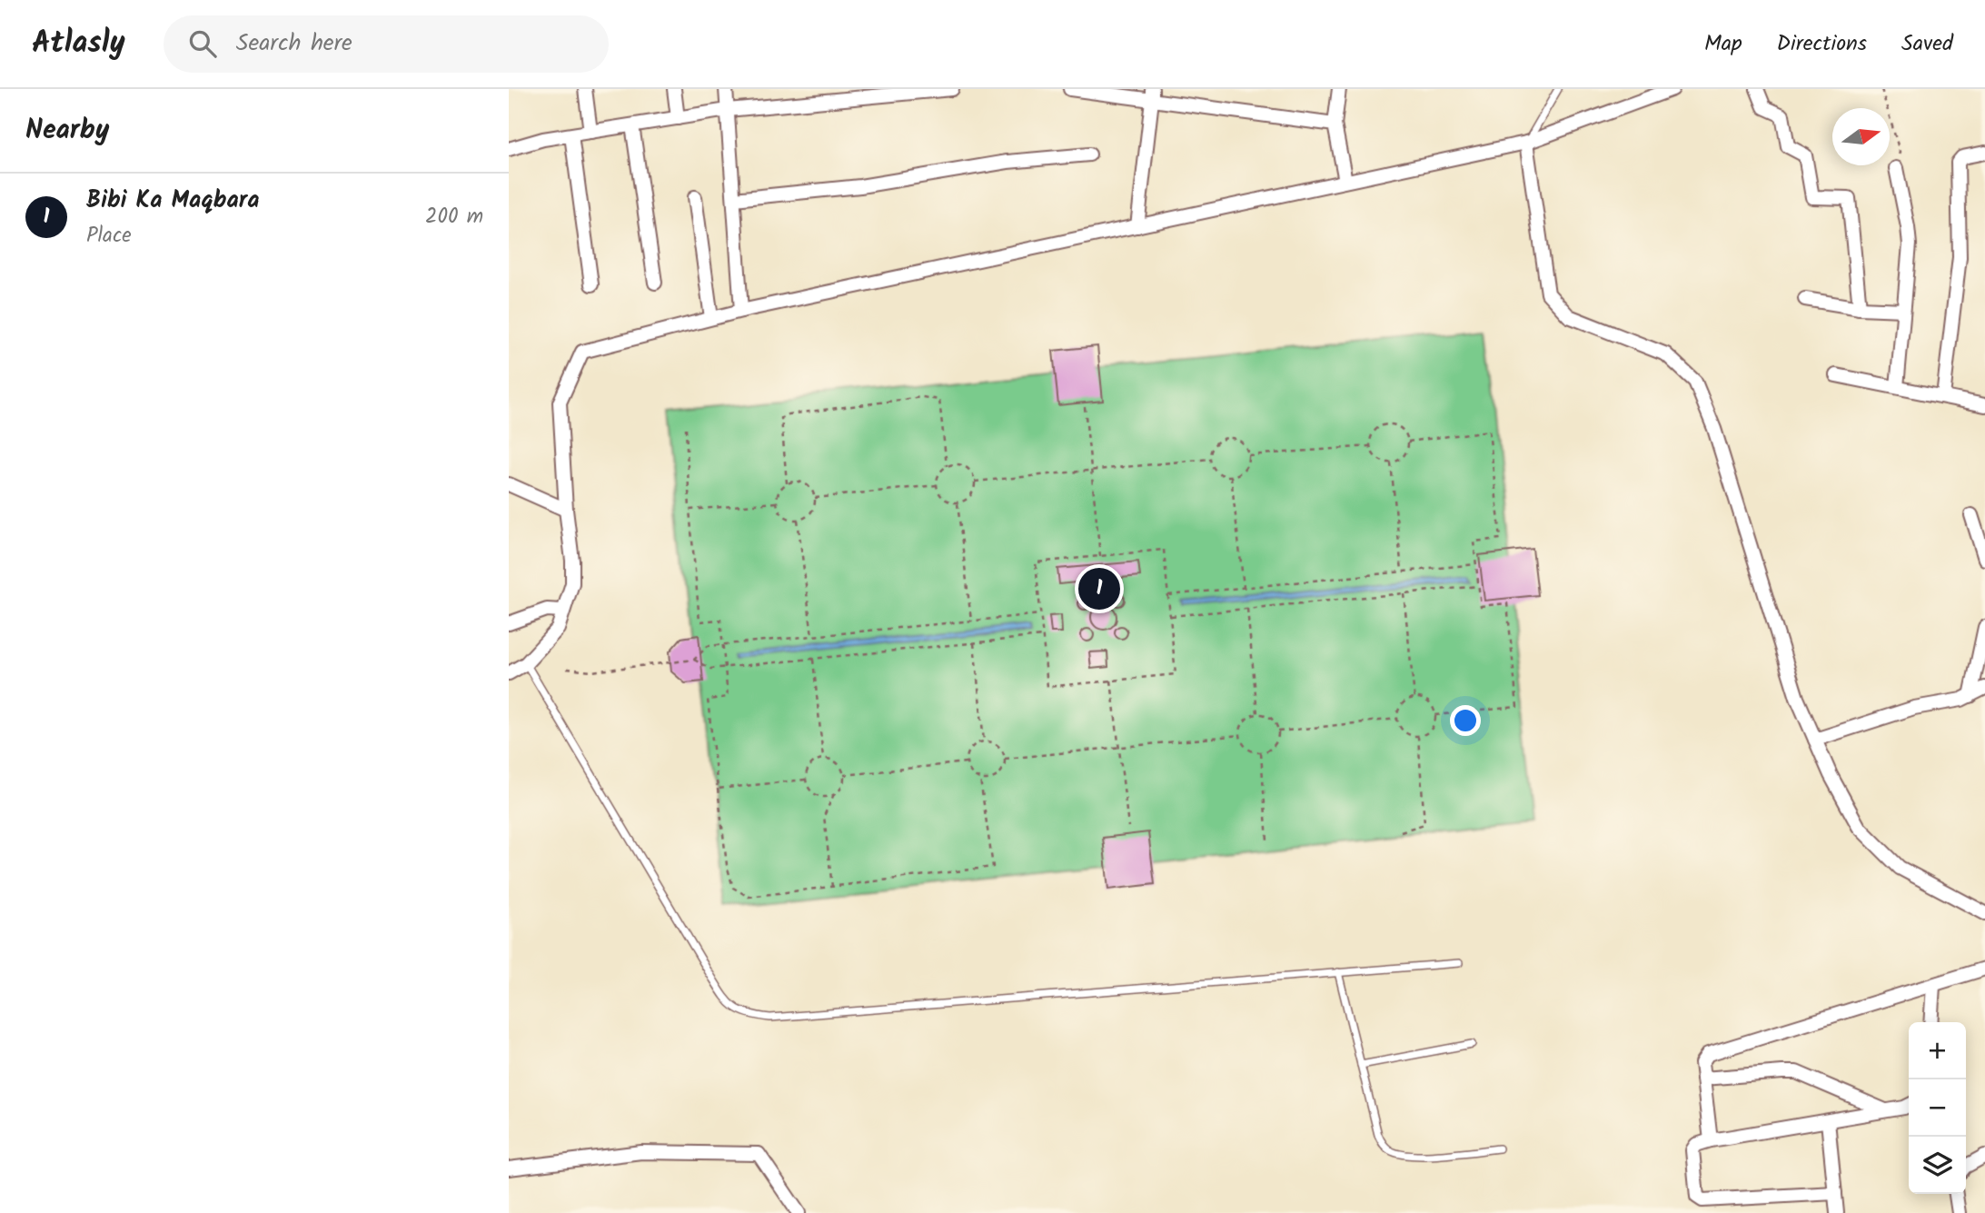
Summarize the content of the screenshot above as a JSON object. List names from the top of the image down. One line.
{"north":"right","page":{"header":"Atlasly","search":"Search here","nav":["Map","Directions","Saved"],"heading":"Nearby","list":[{"mark":"1","name":"Bibi Ka Maqbara","note":"Place","value":"200 m"}],"pins":"1","map_buttons":["+","−"]}}
